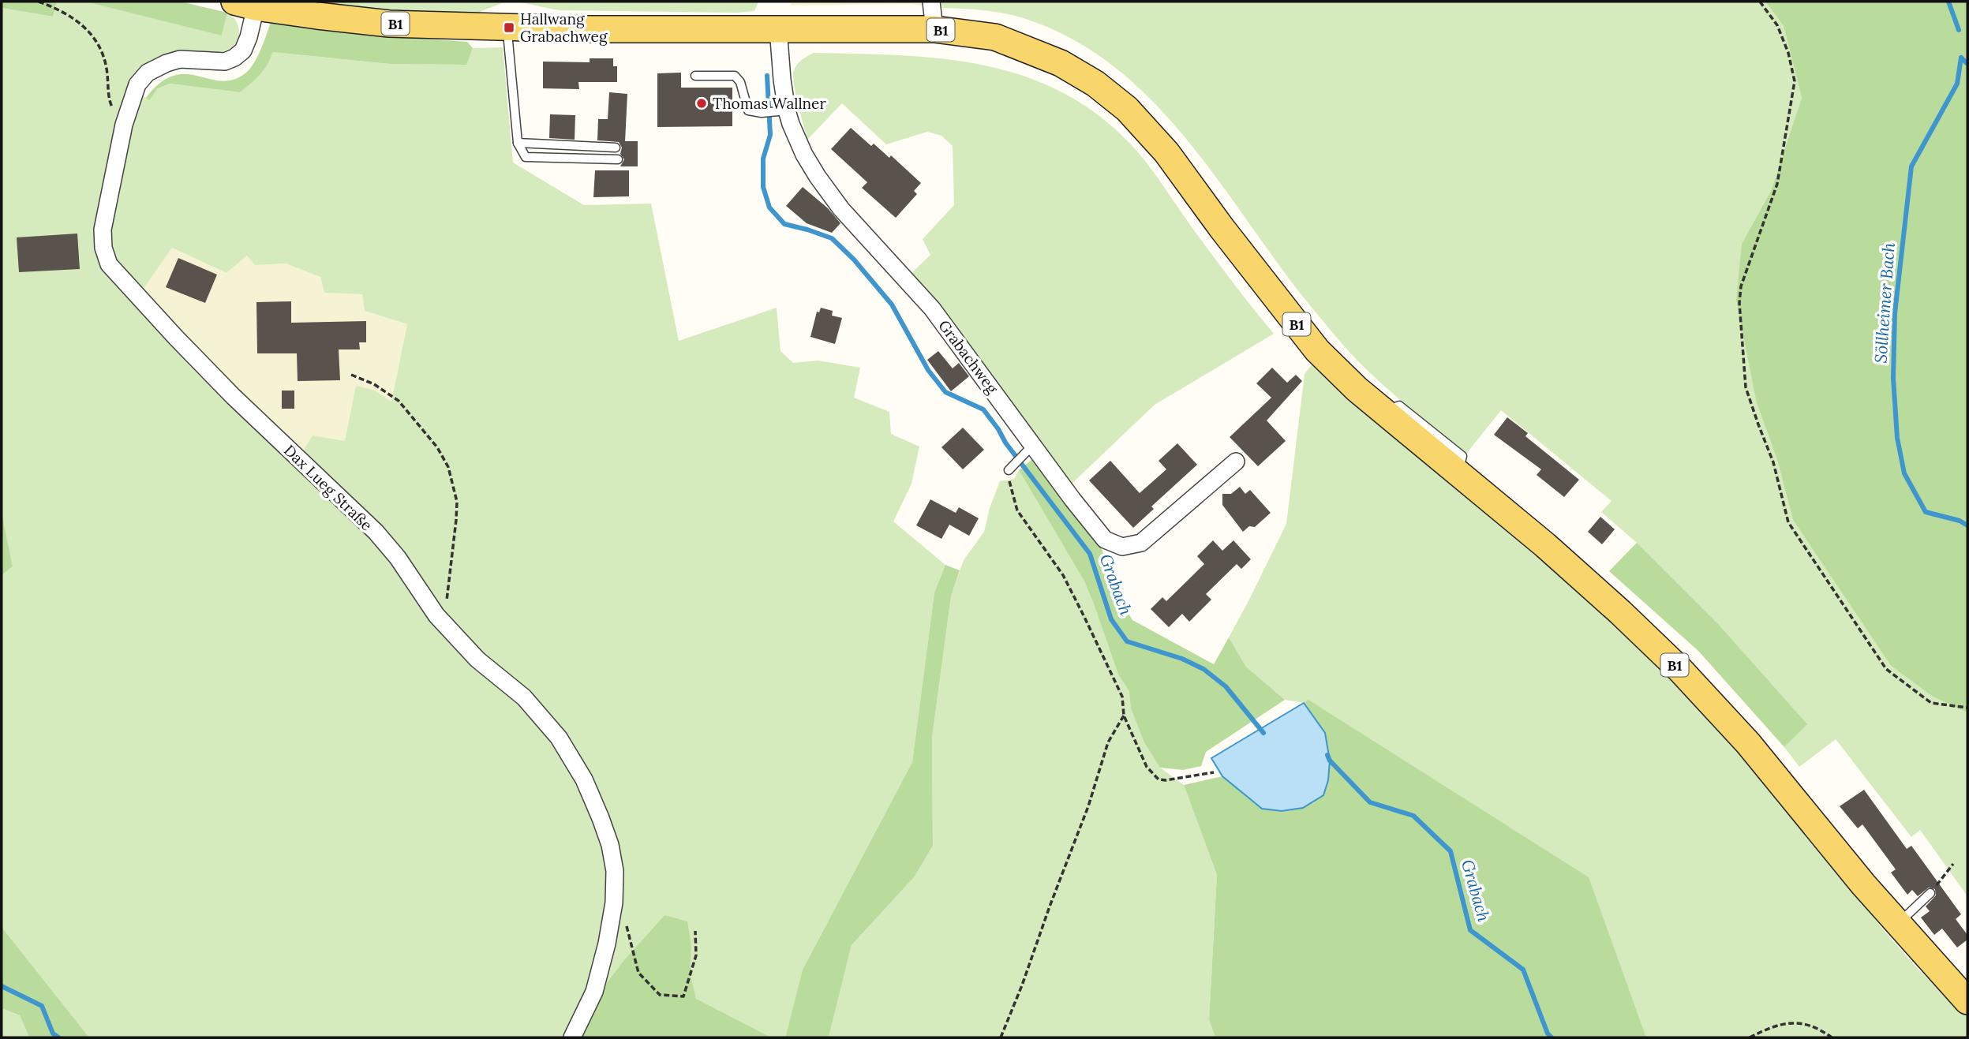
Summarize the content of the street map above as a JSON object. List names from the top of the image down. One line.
{"streets":{"main road":["B1"],"street":["Grabachweg","Dax Lueg Straße"]},"crossings":[["B1","Grabachweg"],["B1","Dax Lueg Straße"]],"water":["Söllheimer Bach","Grabach"],"places":{"transit":["Hallwang Grabachweg"],"other":["Thomas Wallner"]}}
